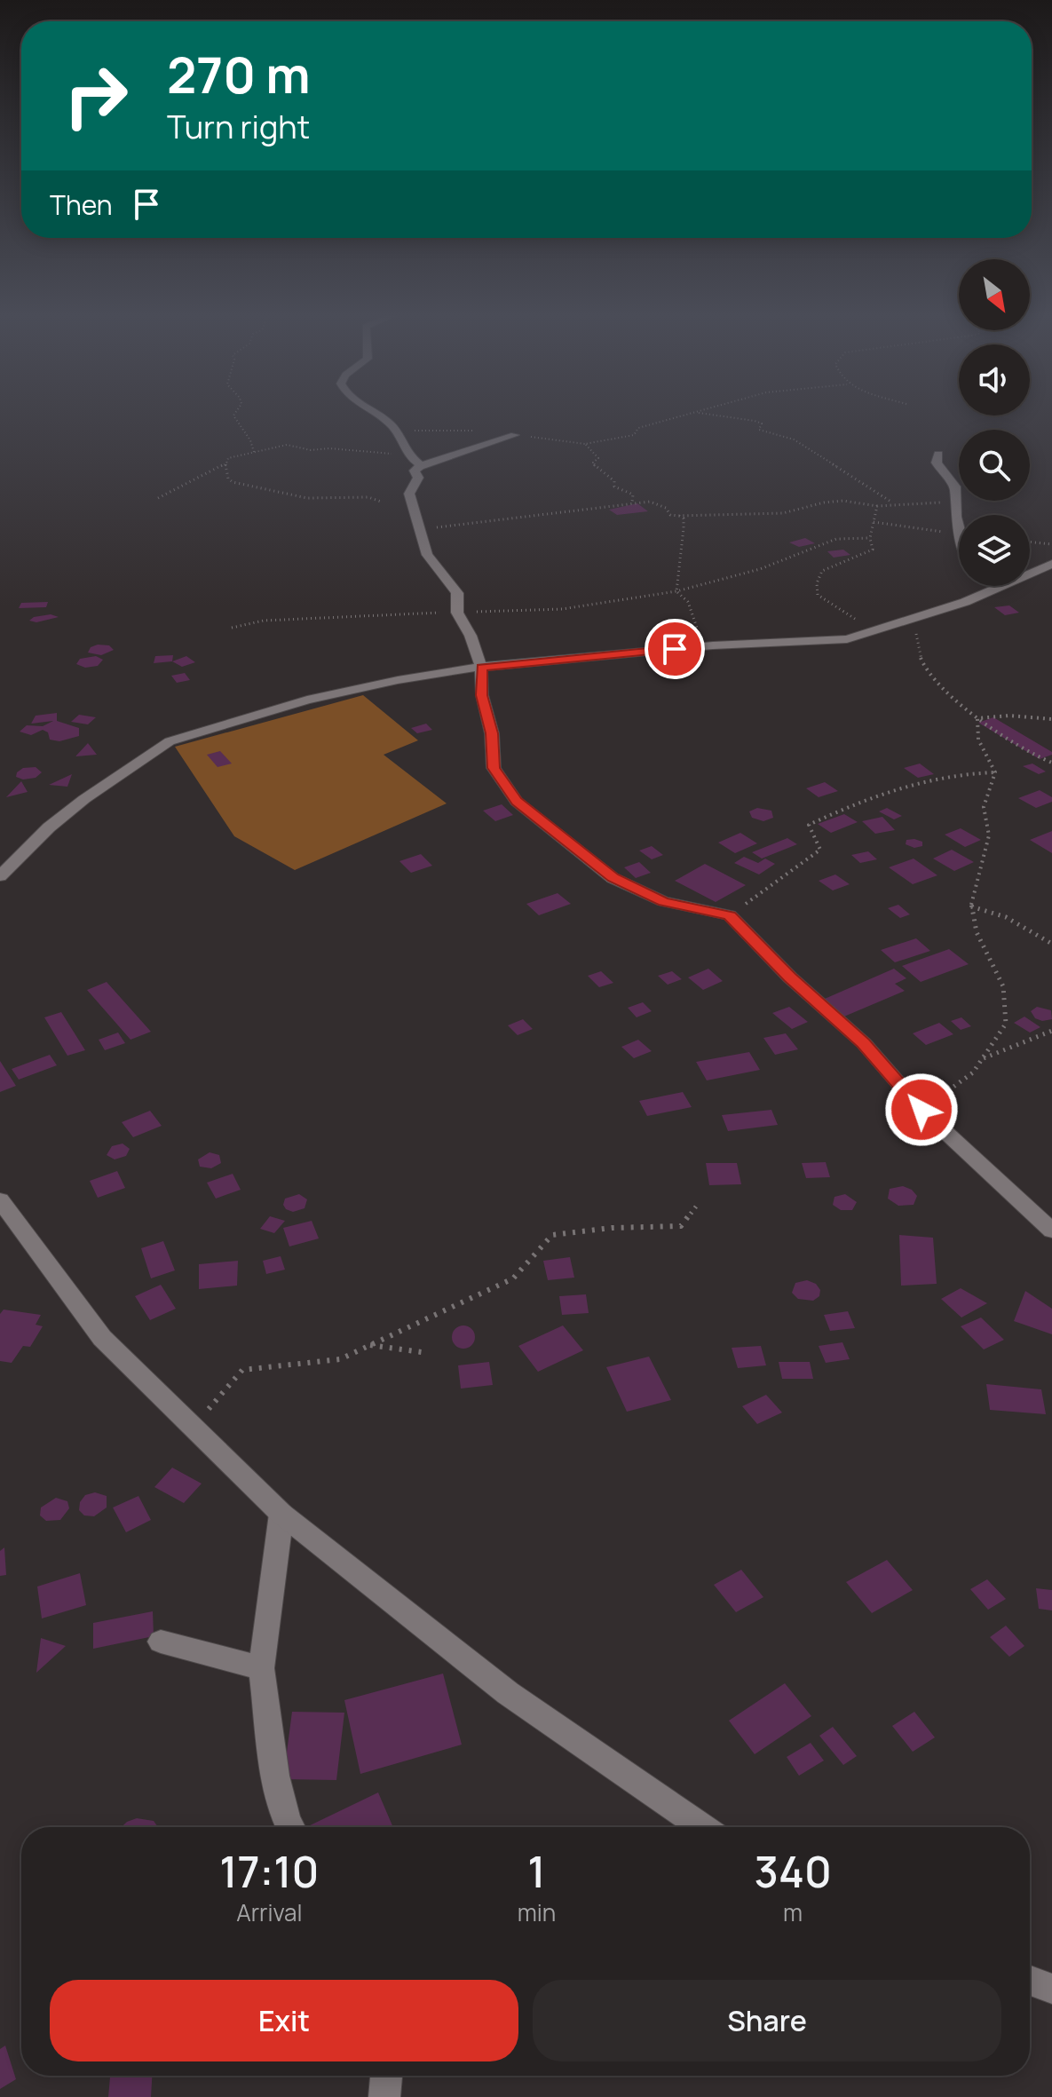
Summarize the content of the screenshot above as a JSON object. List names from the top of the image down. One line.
{"north":"bottom right","page":{"turn":["270 m","Turn right"],"then":"Then","eta":["17:10","Arrival","1","min","340","m"],"buttons":["Exit","Share"]}}
